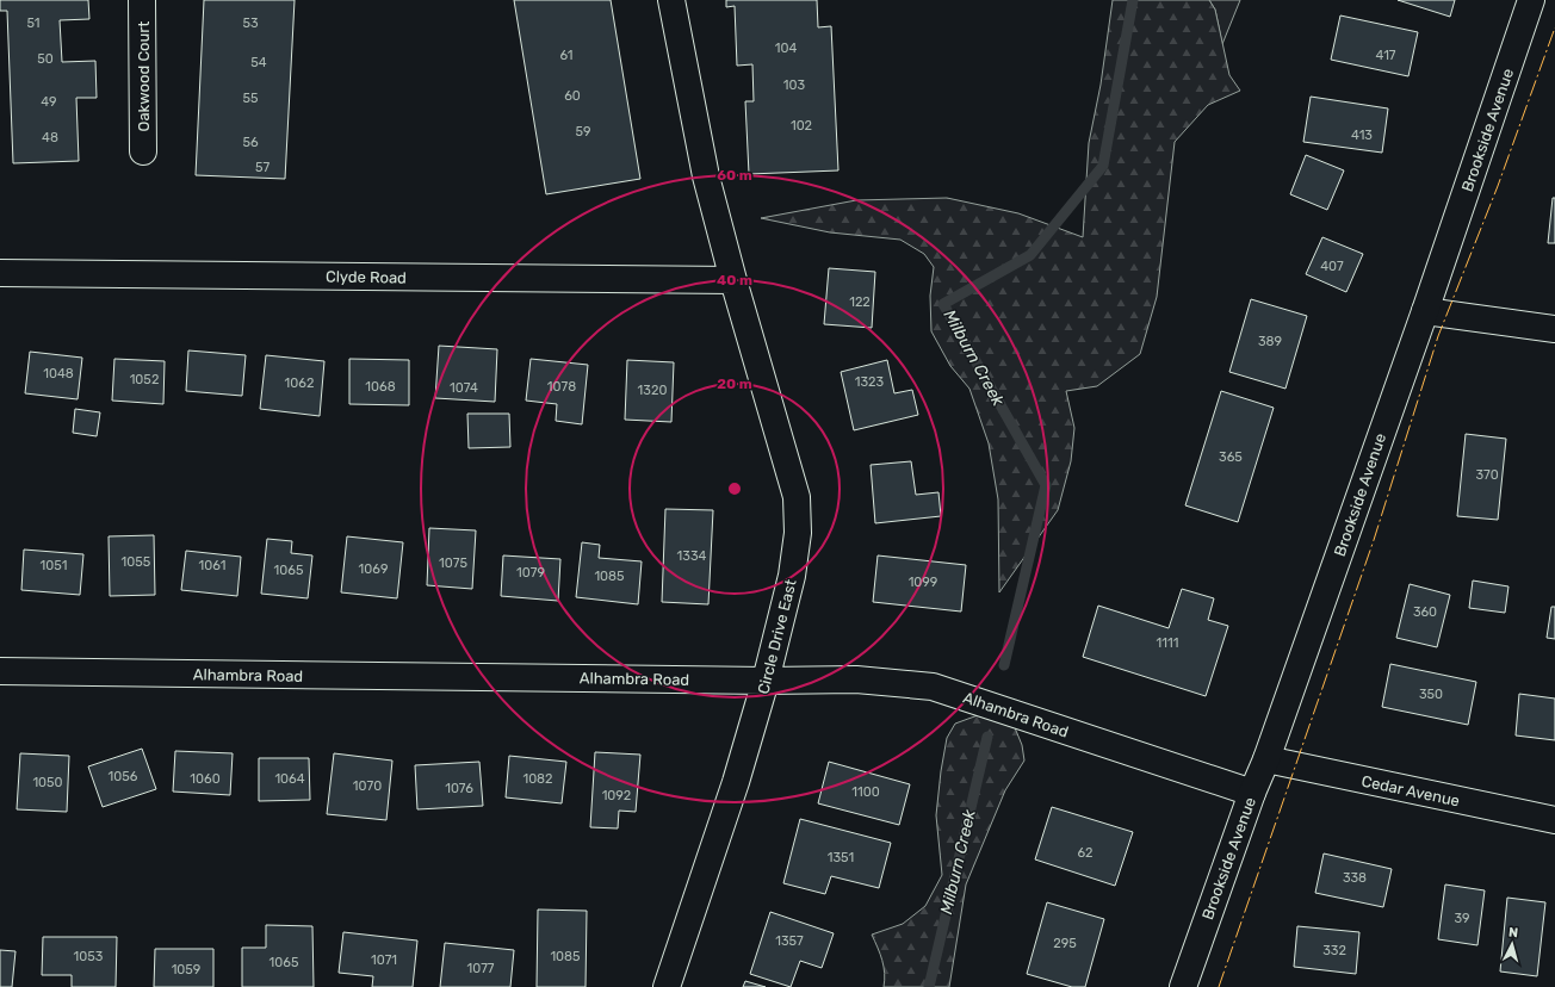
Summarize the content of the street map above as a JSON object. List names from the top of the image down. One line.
{"streets":{"street":["Oakwood Court","Brookside Avenue","Clyde Road","Circle Drive East","Alhambra Road","Cedar Avenue"]},"crossings":[["Brookside Avenue","Alhambra Road"],["Brookside Avenue","Cedar Avenue"],["Clyde Road","Circle Drive East"],["Circle Drive East","Alhambra Road"]],"water":["Milburn Creek"],"house_numbers":["51","53","104","61","417","50","54","103","60","55","49","102","59","413","48","56","57","407","122","389","1048","1052","1323","1062","1068","1078","1074","1320","365","370","1334","1055","1075","1051","1061","1069","1065","1079","1085","1099","360","1111","350","1056","1060","1064","1082","1050","1070","1076","1100","1092","62","1351","338","39","1357","295","332","1053","1085","1071","1065","1077","1059"],"north":"top","rings":["60 m","40 m","20 m"]}
